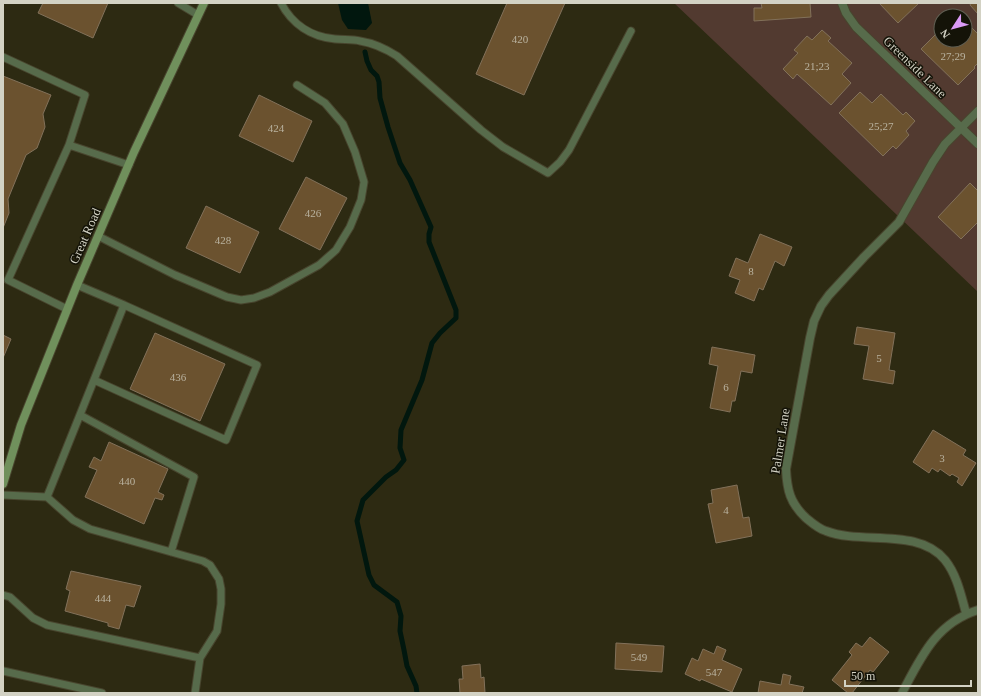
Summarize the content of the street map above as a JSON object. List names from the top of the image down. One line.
{"streets":{"main road":["Great Road"],"street":["Greenside Lane","Palmer Lane"]},"crossings":[["Greenside Lane","Palmer Lane"]],"house_numbers":["420","27;29","21;23","25;27","424","426","428","8","5","436","6","3","440","4","444","549","547"],"scale_bar":"50 m","north":"bottom left"}
